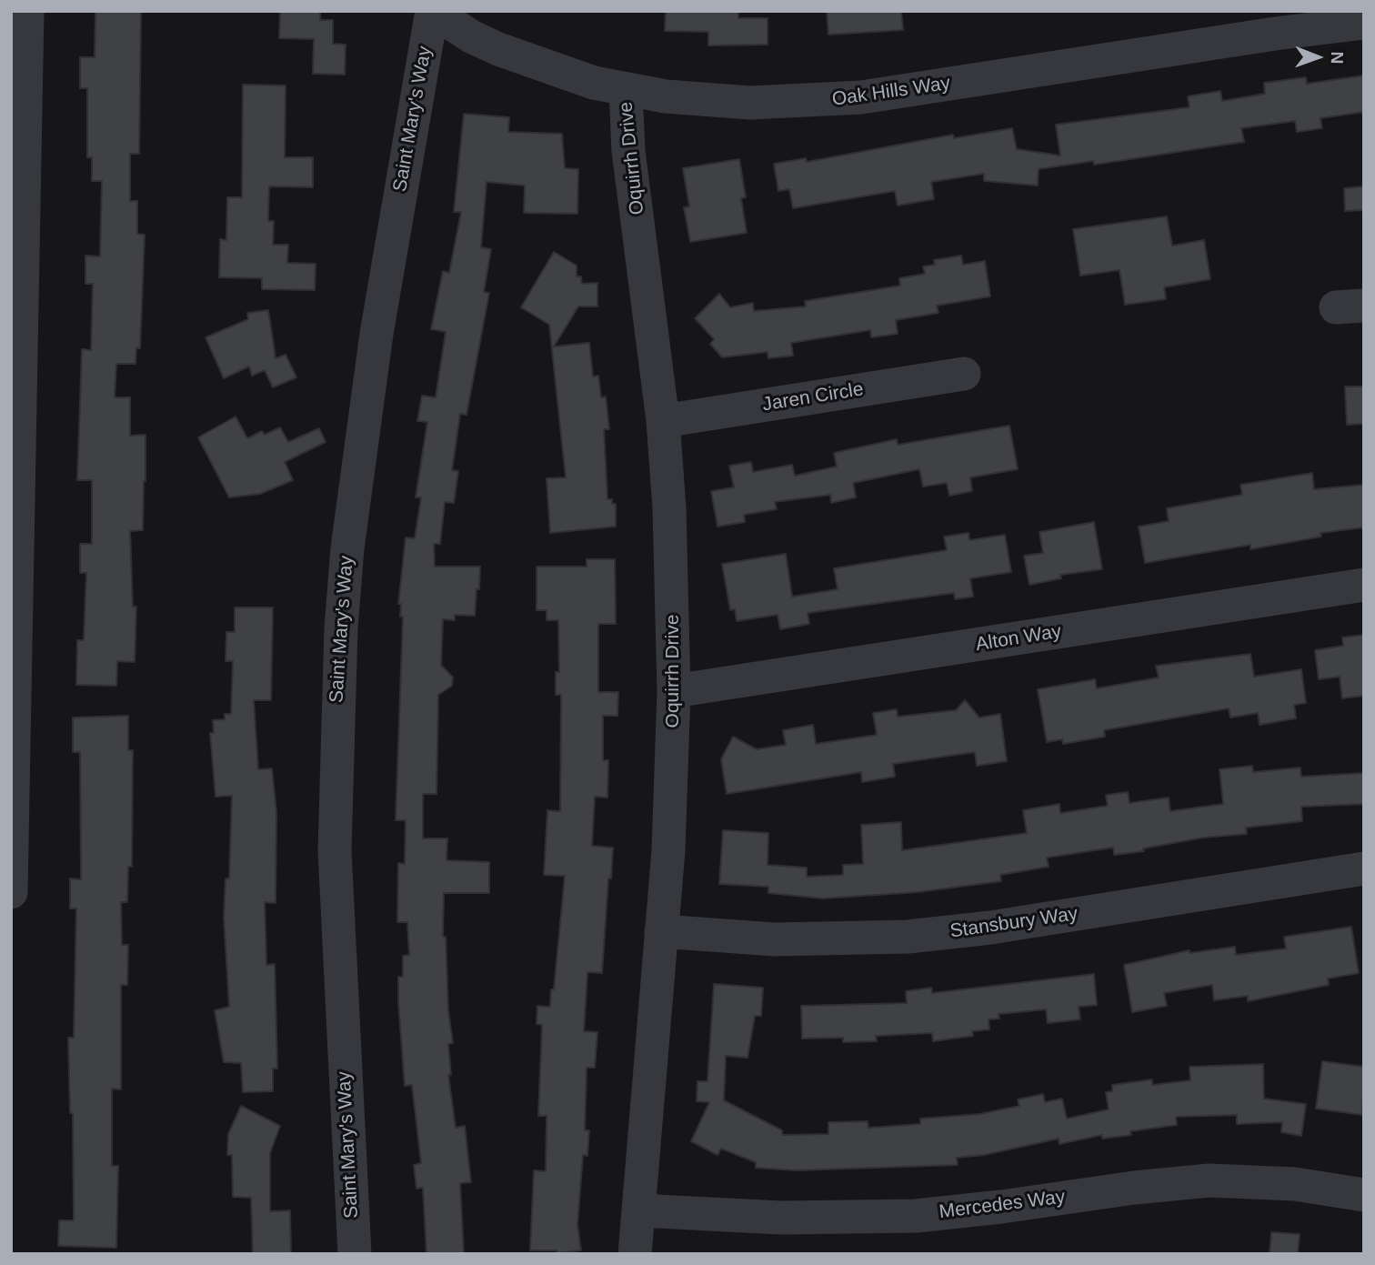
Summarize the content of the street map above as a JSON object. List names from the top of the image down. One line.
{"streets":{"street":["Oak Hills Way","Saint Mary's Way","Oquirrh Drive","Jaren Circle","Alton Way","Stansbury Way","Mercedes Way"]},"crossings":[["Oak Hills Way","Saint Mary's Way"],["Oak Hills Way","Oquirrh Drive"],["Oquirrh Drive","Jaren Circle"],["Oquirrh Drive","Alton Way"],["Oquirrh Drive","Stansbury Way"],["Oquirrh Drive","Mercedes Way"]],"north":"right"}
